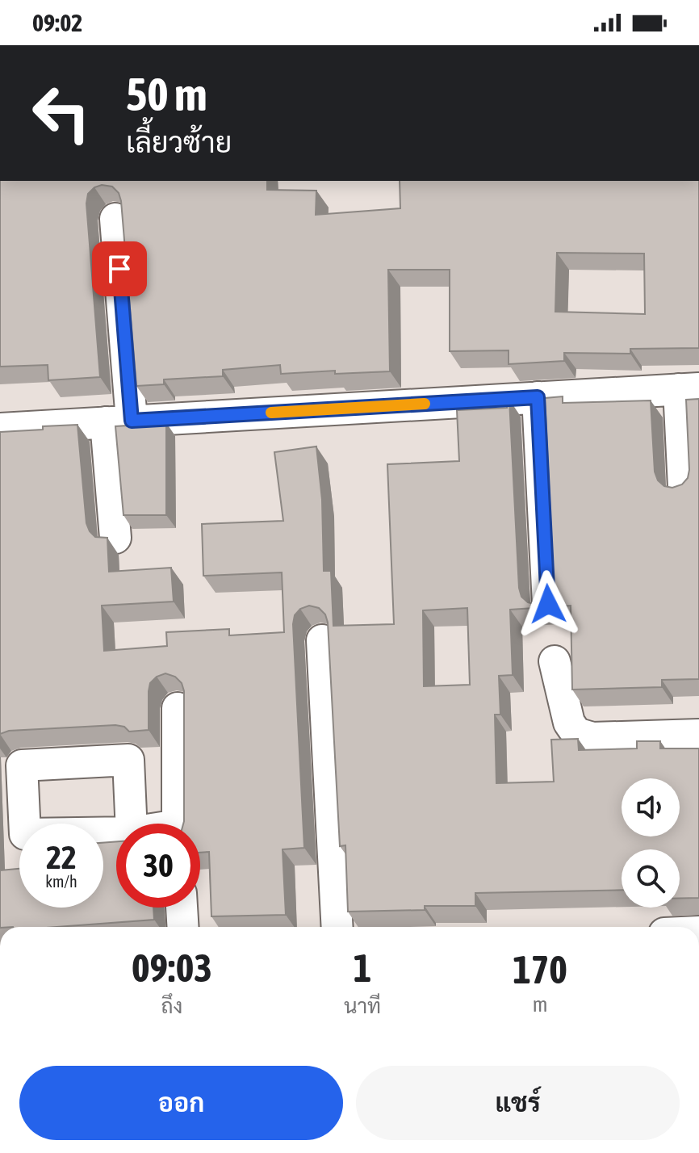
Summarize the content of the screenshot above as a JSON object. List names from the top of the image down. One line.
{"page":{"status":"09:02","turn":["50 m","เลี้ยวซ้าย"],"speed":"22 km/h","limit":"30","eta":["09:03","ถึง","1","นาที","170","m"],"buttons":["ออก","แชร์"]}}
